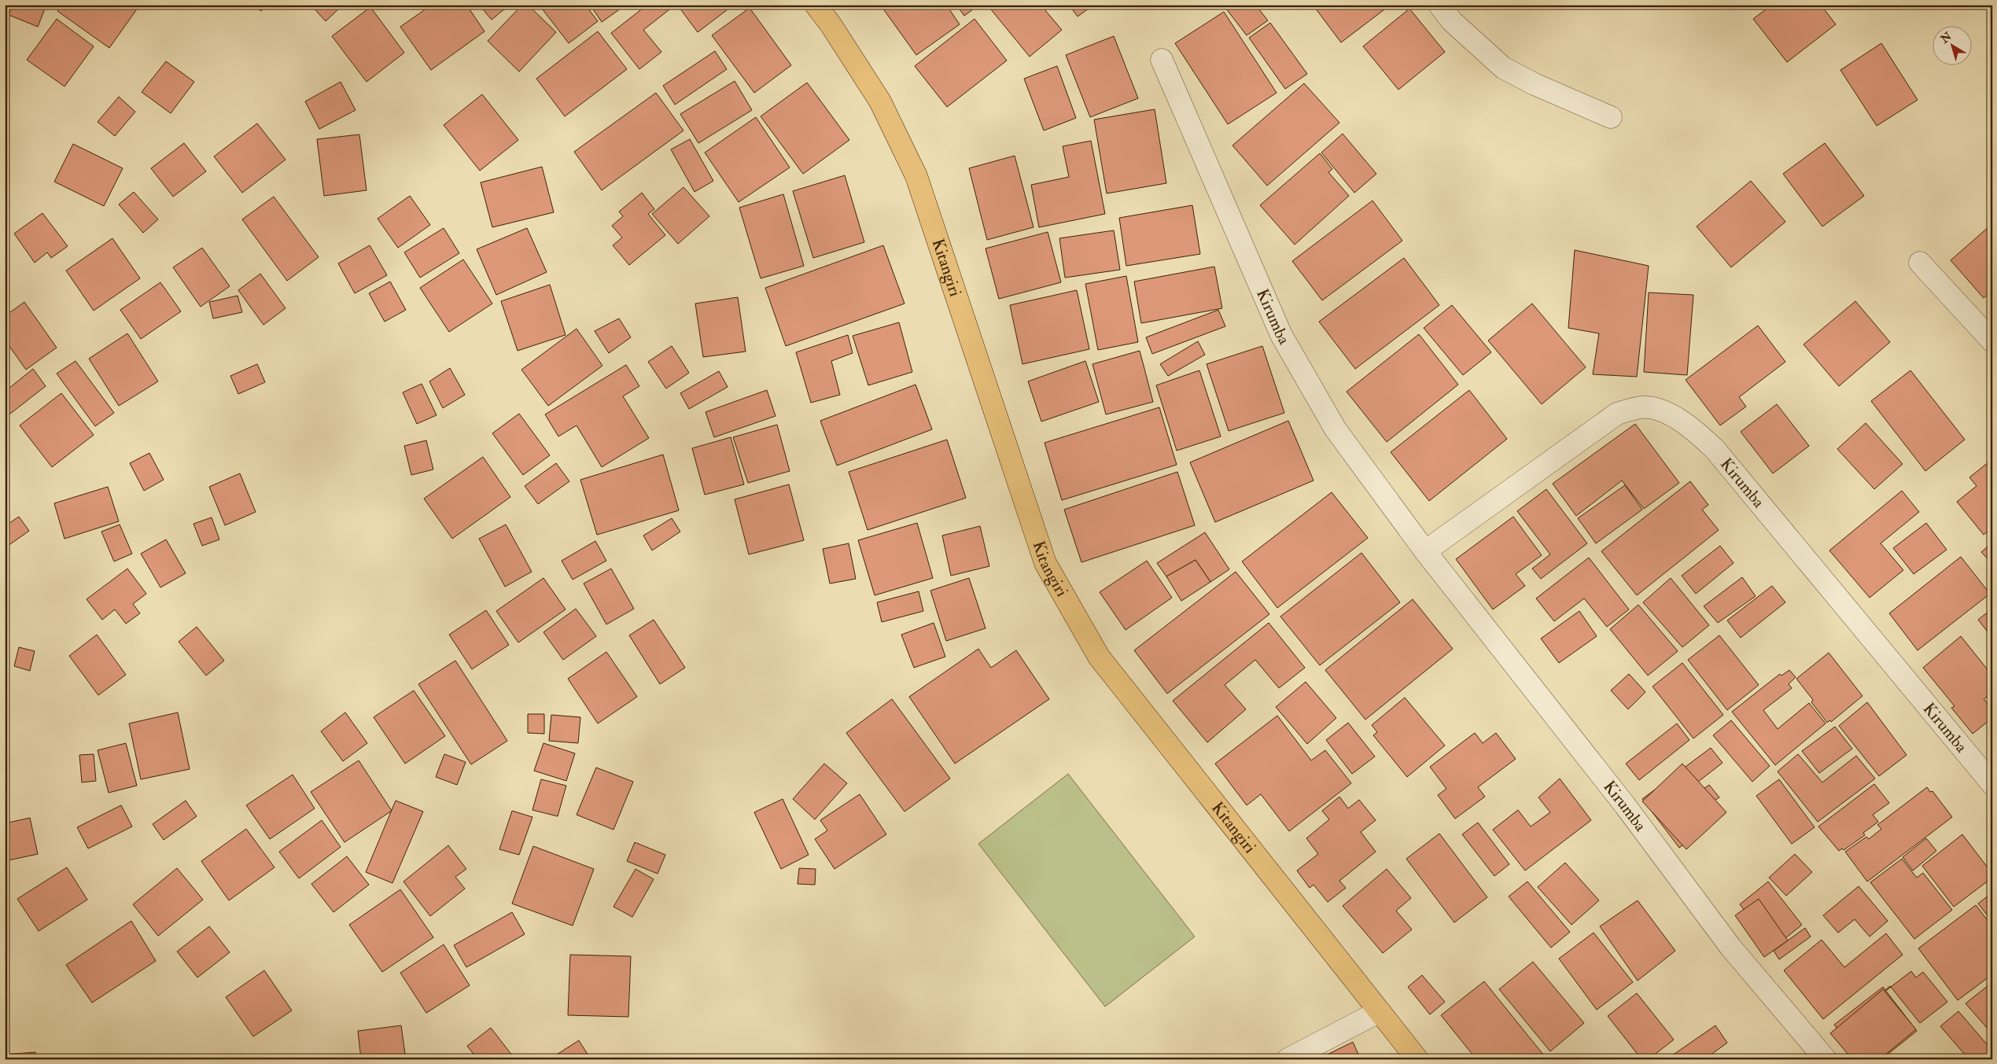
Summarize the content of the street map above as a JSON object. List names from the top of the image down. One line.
{"streets":{"main road":["Kitangiri"],"street":["Kirumba"]},"north":"top left"}
